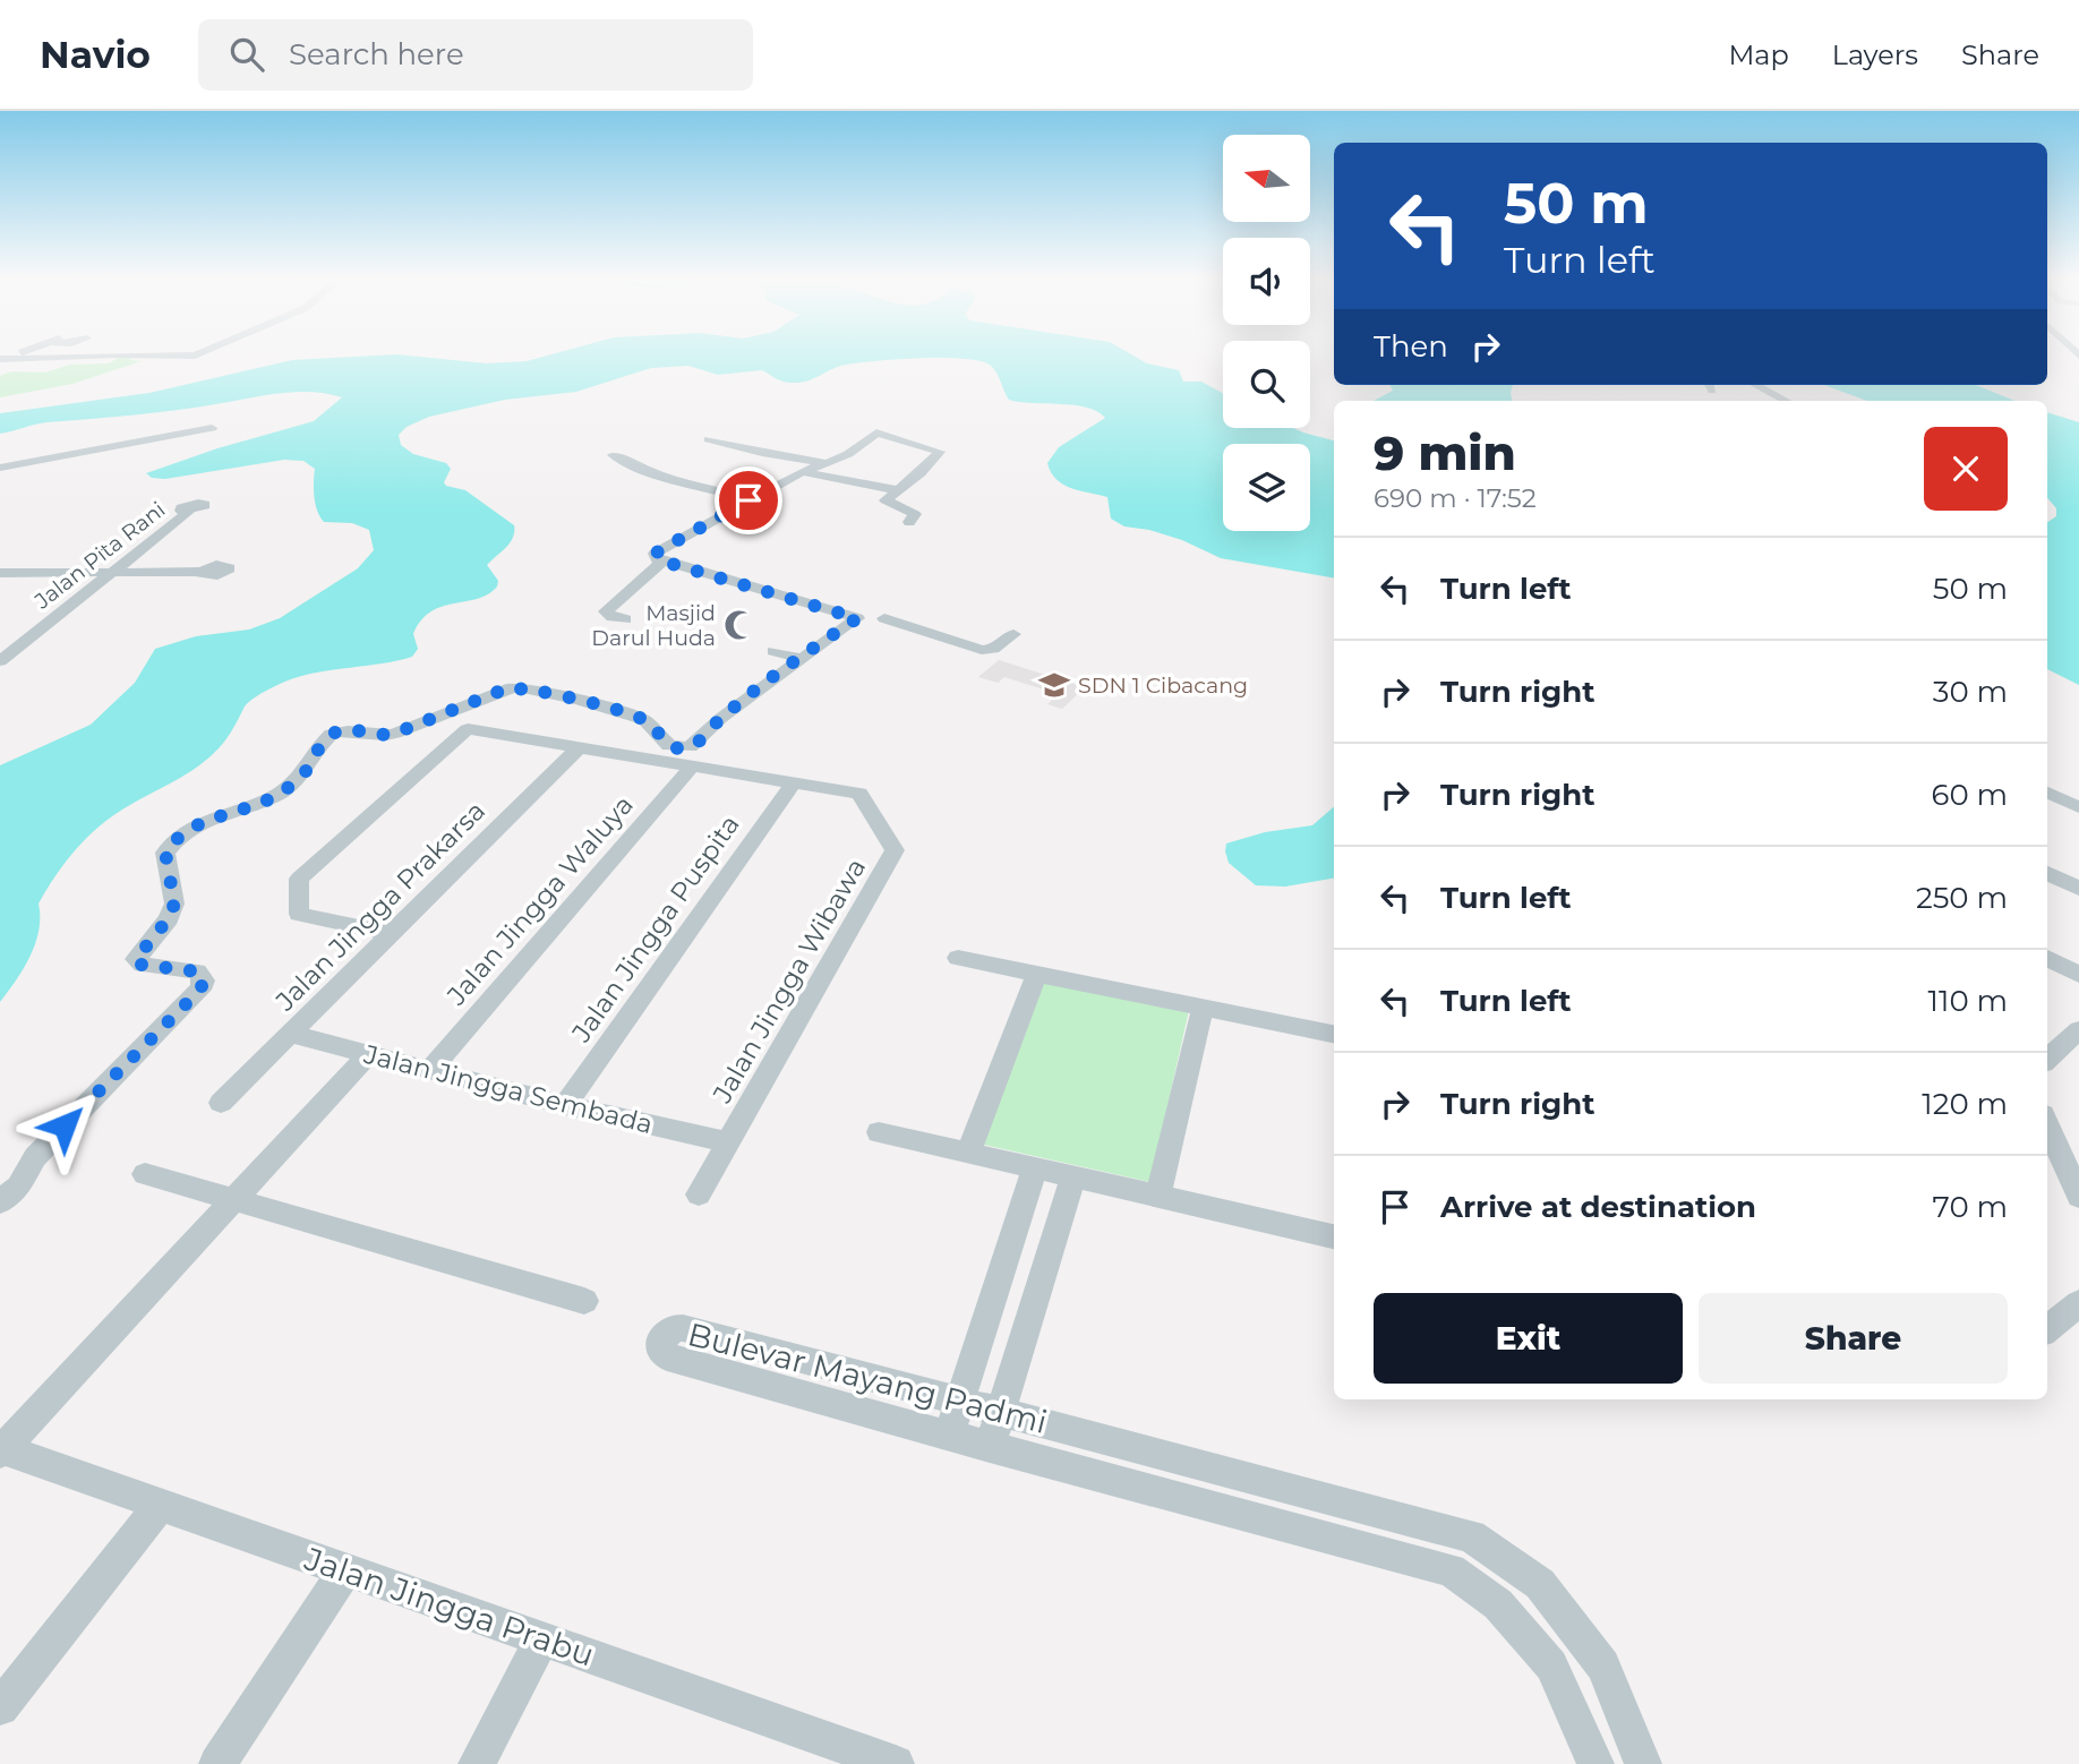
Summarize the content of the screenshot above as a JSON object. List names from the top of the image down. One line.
{"streets":{"street":["Jalan Pita Rani","Jalan Jingga Waluya","Jalan Jingga Prakarsa","Jalan Jingga Puspita","Jalan Jingga Wibawa","Jalan Jingga Sembada","Bulevar Mayang Padmi","Jalan Jingga Prabu"]},"crossings":[["Jalan Jingga Waluya","Jalan Jingga Sembada"],["Jalan Jingga Prakarsa","Jalan Jingga Sembada"],["Jalan Jingga Puspita","Jalan Jingga Wibawa"],["Jalan Jingga Puspita","Jalan Jingga Sembada"],["Jalan Jingga Wibawa","Jalan Jingga Sembada"]],"places":{"mosque":["Masjid Darul Huda"],"school or university":["SDN 1 Cibacang"]},"north":"left","page":{"header":"Navio","search":"Search here","nav":["Map","Layers","Share"],"turn":["50 m","Turn left"],"then":"Then","heading":["9 min","690 m · 17:52"],"list":[{"name":"Turn left","value":"50 m"},{"name":"Turn right","value":"30 m"},{"name":"Turn right","value":"60 m"},{"name":"Turn left","value":"250 m"},{"name":"Turn left","value":"110 m"},{"name":"Turn right","value":"120 m"},{"name":"Arrive at destination","value":"70 m"}],"buttons":["Exit","Share"]}}
